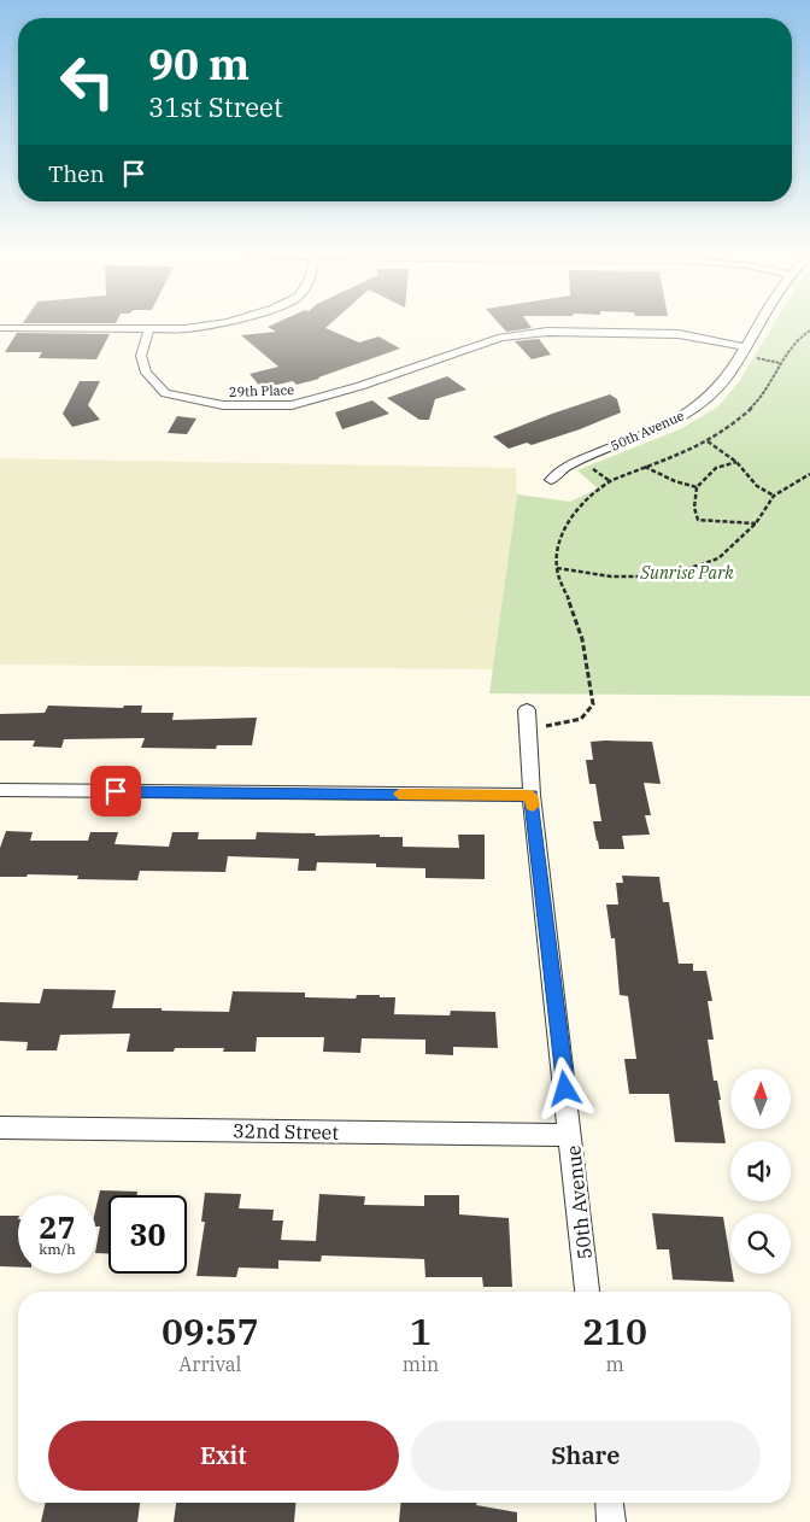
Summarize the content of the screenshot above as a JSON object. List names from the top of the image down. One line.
{"streets":{"street":["29th Place","50th Avenue","32nd Street"]},"crossings":[["29th Place","50th Avenue"],["50th Avenue","32nd Street"]],"parks":["Sunrise Park"],"north":"top","page":{"turn":["90 m","31st Street"],"then":"Then","speed":"27 km/h","limit":"30","eta":["09:57","Arrival","1","min","210","m"],"buttons":["Exit","Share"]}}
